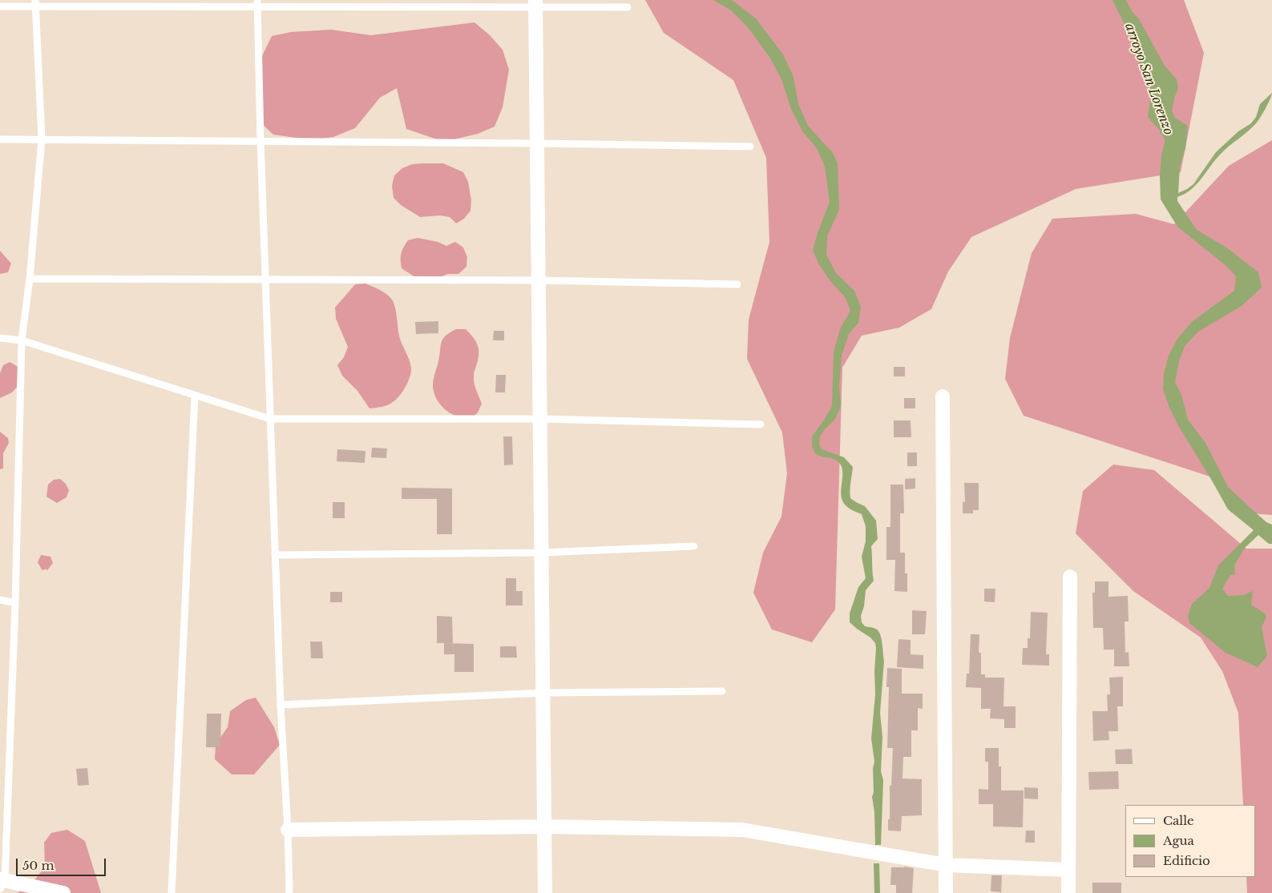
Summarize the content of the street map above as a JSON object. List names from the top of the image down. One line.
{"water":["arroyo San Lorenzo"],"legend":["Calle","Agua","Edificio"],"scale_bar":"50 m"}
